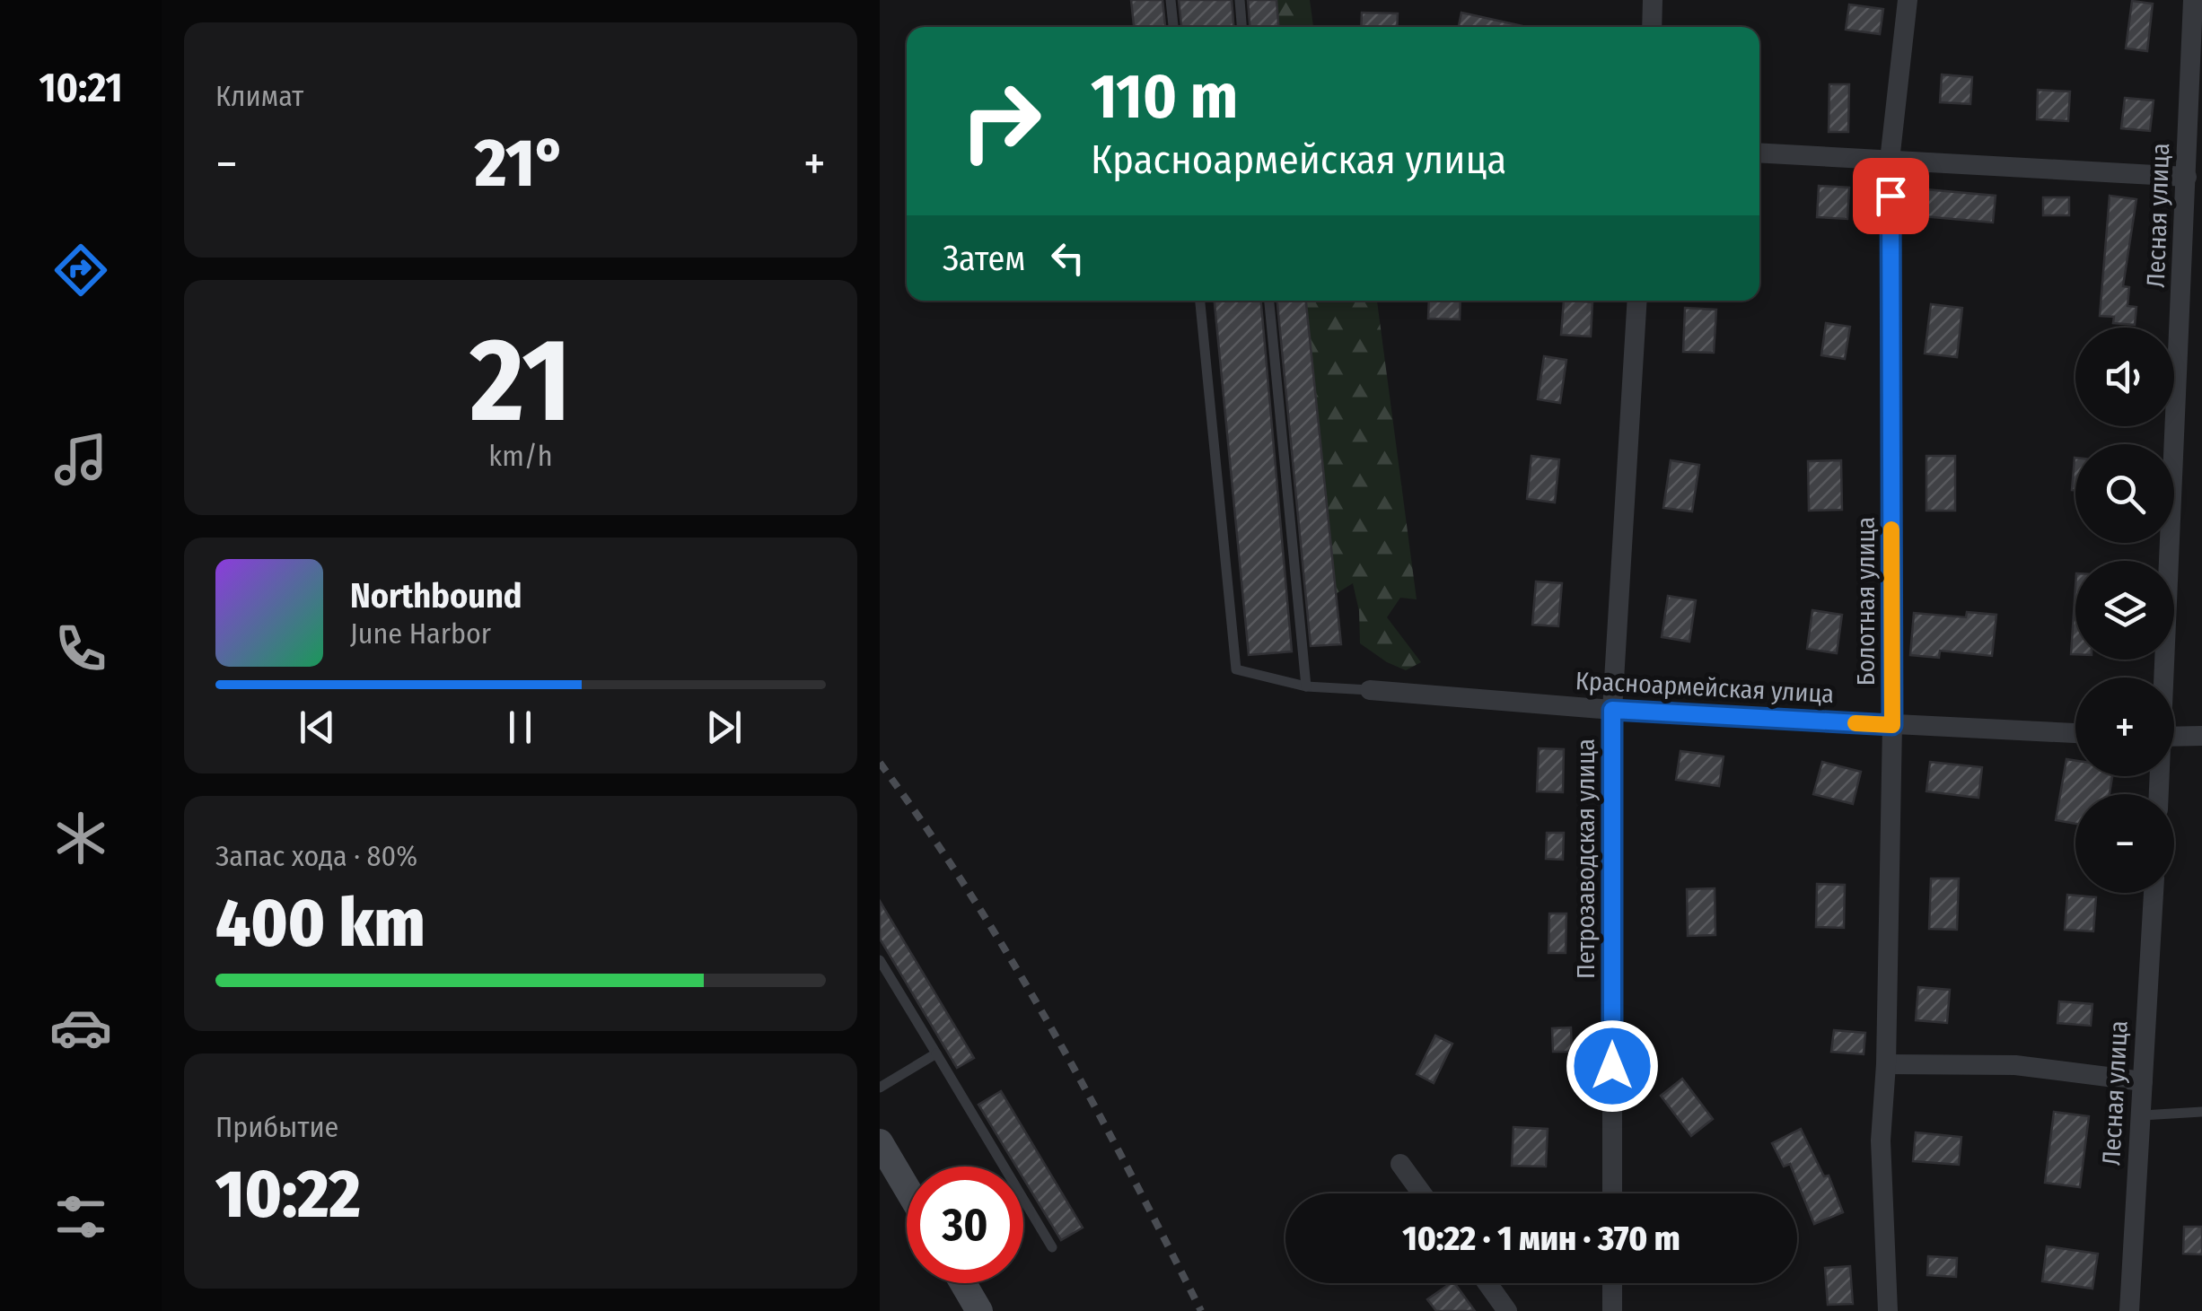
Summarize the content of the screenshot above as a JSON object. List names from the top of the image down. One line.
{"streets":{"street":["Лесная улица","Болотная улица","Красноармейская улица","Петрозаводская улица"]},"crossings":[["Болотная улица","Красноармейская улица"],["Красноармейская улица","Петрозаводская улица"]],"page":{"tabs":"10:21","tile":["Климат",["21","km/h"],["Запас хода · 80%","400 km"],["Прибытие","10:22"]],"turn":["110 m","Красноармейская улица"],"heat":["−","21°","+"],"then":"Затем","map_buttons":["+","−"],"song":["Northbound","June Harbor"],"limit":"30","trip":"10:22 · 1 мин · 370 m"}}
